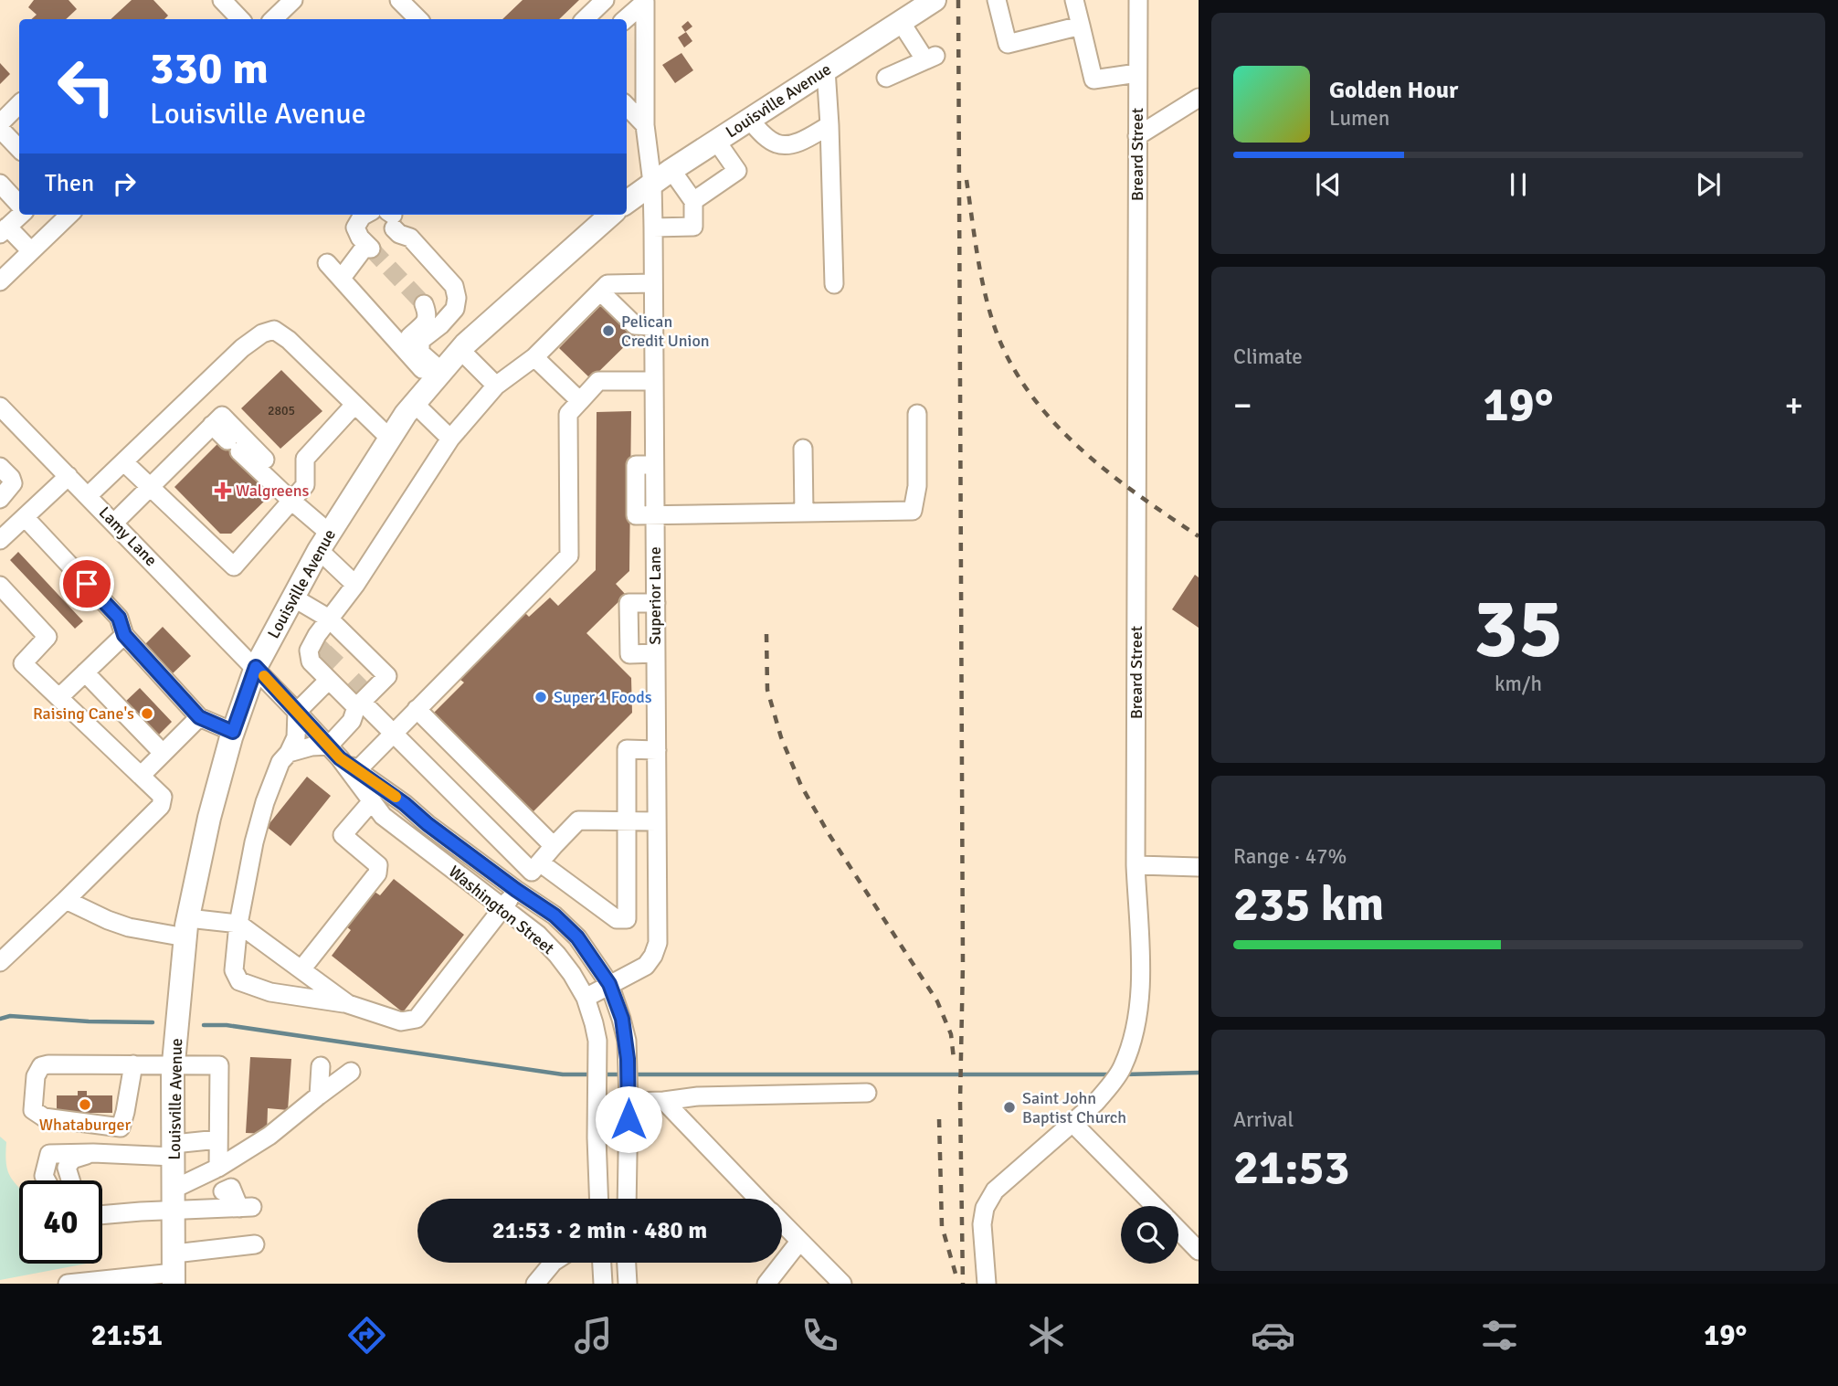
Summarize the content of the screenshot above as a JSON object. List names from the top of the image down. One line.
{"streets":{"main road":["Louisville Avenue"],"street":["Breard Street","Lamy Lane","Superior Lane","Washington Street"]},"crossings":[["Louisville Avenue","Lamy Lane"],["Louisville Avenue","Superior Lane"],["Louisville Avenue","Washington Street"],["Lamy Lane","Washington Street"],["Superior Lane","Washington Street"]],"places":{"other":["Pelican Credit Union","Super 1 Foods","Raising Cane's","Whataburger","Saint John Baptist Church"],"health":["Walgreens"]},"house_numbers":["2805"],"page":{"turn":["330 m","Louisville Avenue"],"song":["Golden Hour","Lumen"],"then":"Then","tile":["Climate",["35","km/h"],["Range · 47%","235 km"],["Arrival","21:53"]],"heat":["−","19°","+"],"limit":"40","trip":"21:53 · 2 min · 480 m","tabs":["21:51","19°"]}}
